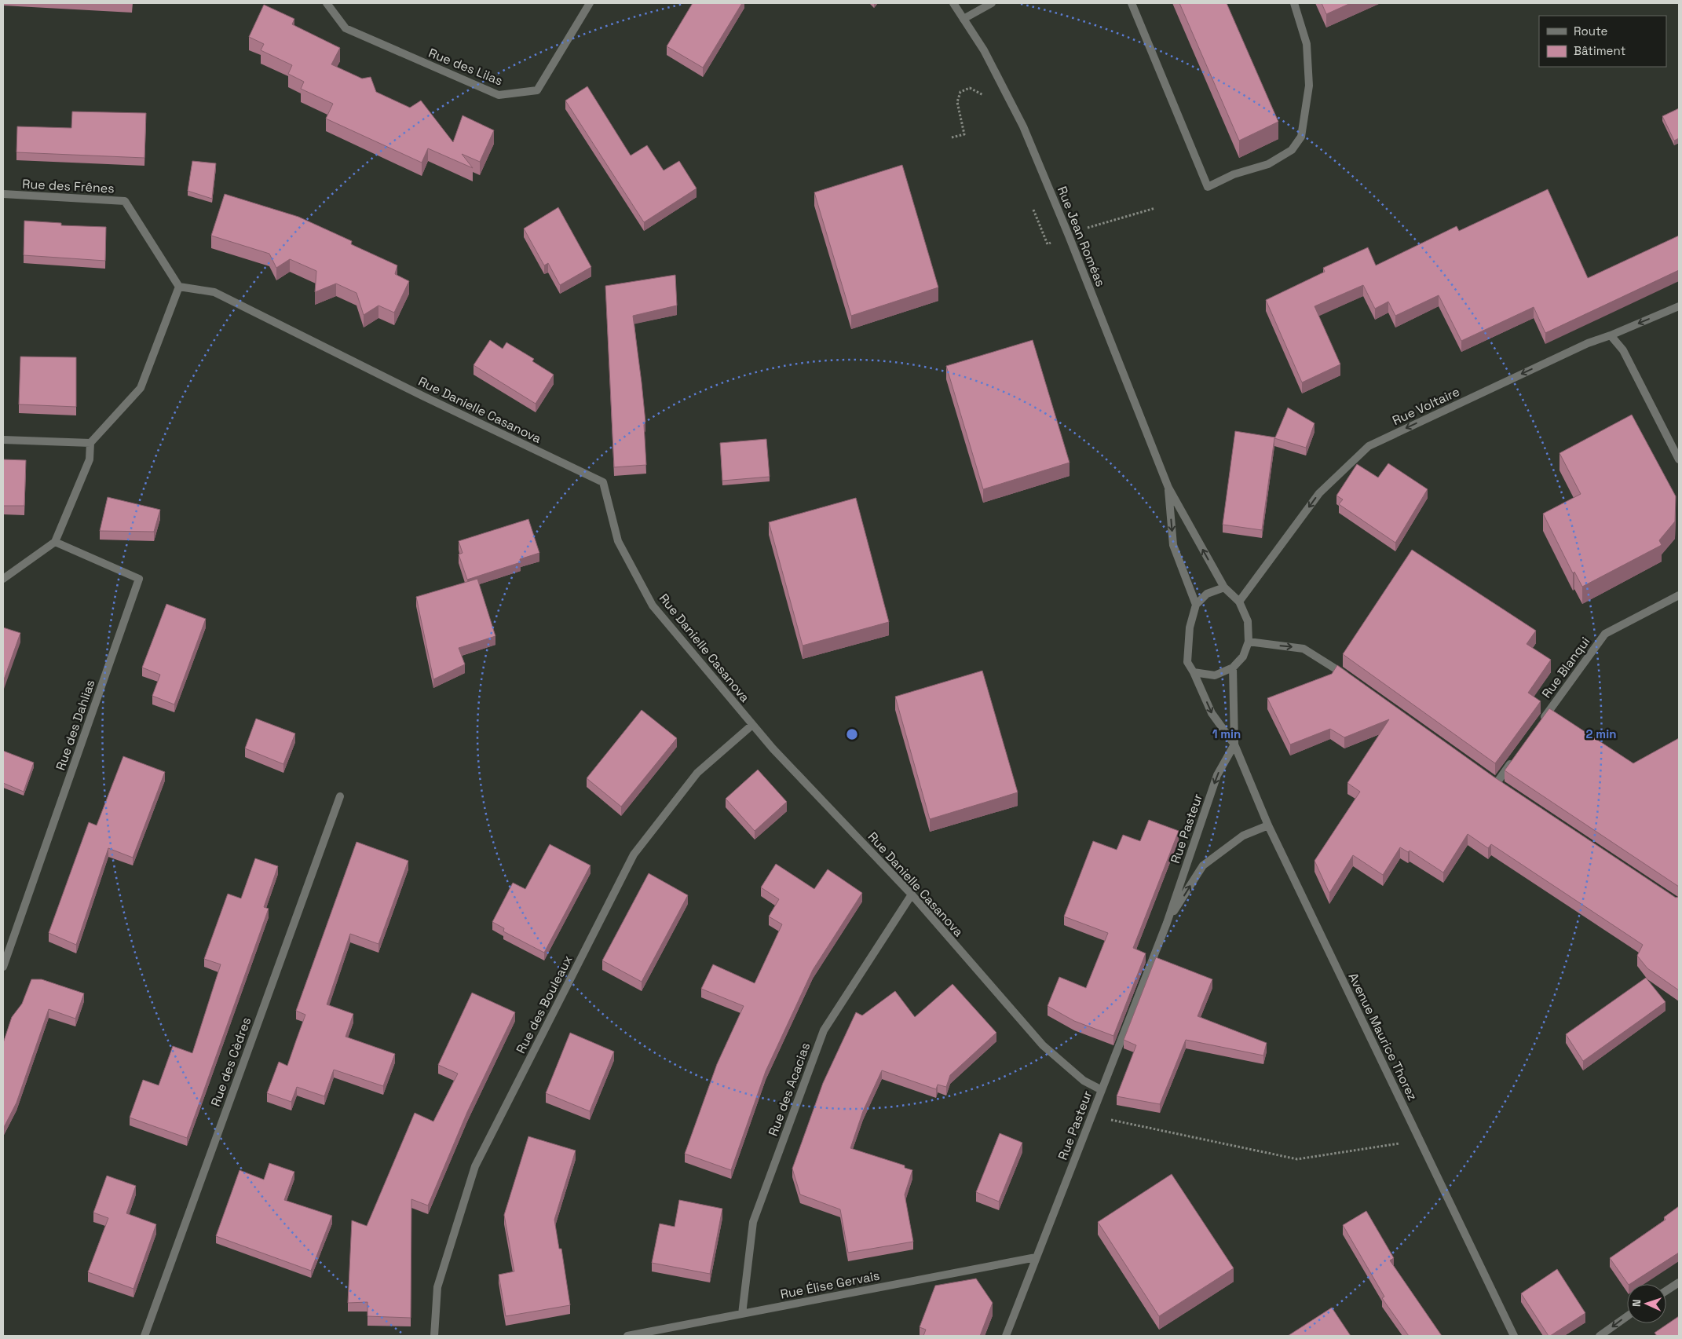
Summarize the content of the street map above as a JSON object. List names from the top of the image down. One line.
{"streets":{"street":["Rue des Lilas","Rue des Frênes","Rue Jean Roméas","Rue Voltaire","Rue Danielle Casanova","Rue Blanqui","Rue des Dahlias","Rue Pasteur","Rue des Bouleaux","Avenue Maurice Thorez","Rue des Cèdres","Rue des Acacias","Rue Élise Gervais"]},"crossings":[["Rue des Frênes","Rue Danielle Casanova"],["Rue Jean Roméas","Rue Voltaire"],["Rue Jean Roméas","Avenue Maurice Thorez"],["Rue Voltaire","Avenue Maurice Thorez"],["Rue Danielle Casanova","Rue Pasteur"],["Rue Danielle Casanova","Rue des Bouleaux"],["Rue Danielle Casanova","Rue des Acacias"],["Rue Pasteur","Avenue Maurice Thorez"],["Rue Pasteur","Rue Élise Gervais"],["Rue des Acacias","Rue Élise Gervais"]],"one_way":["Rue Voltaire"],"legend":["Route","Bâtiment"],"north":"left","rings":["1 min","2 min"]}
